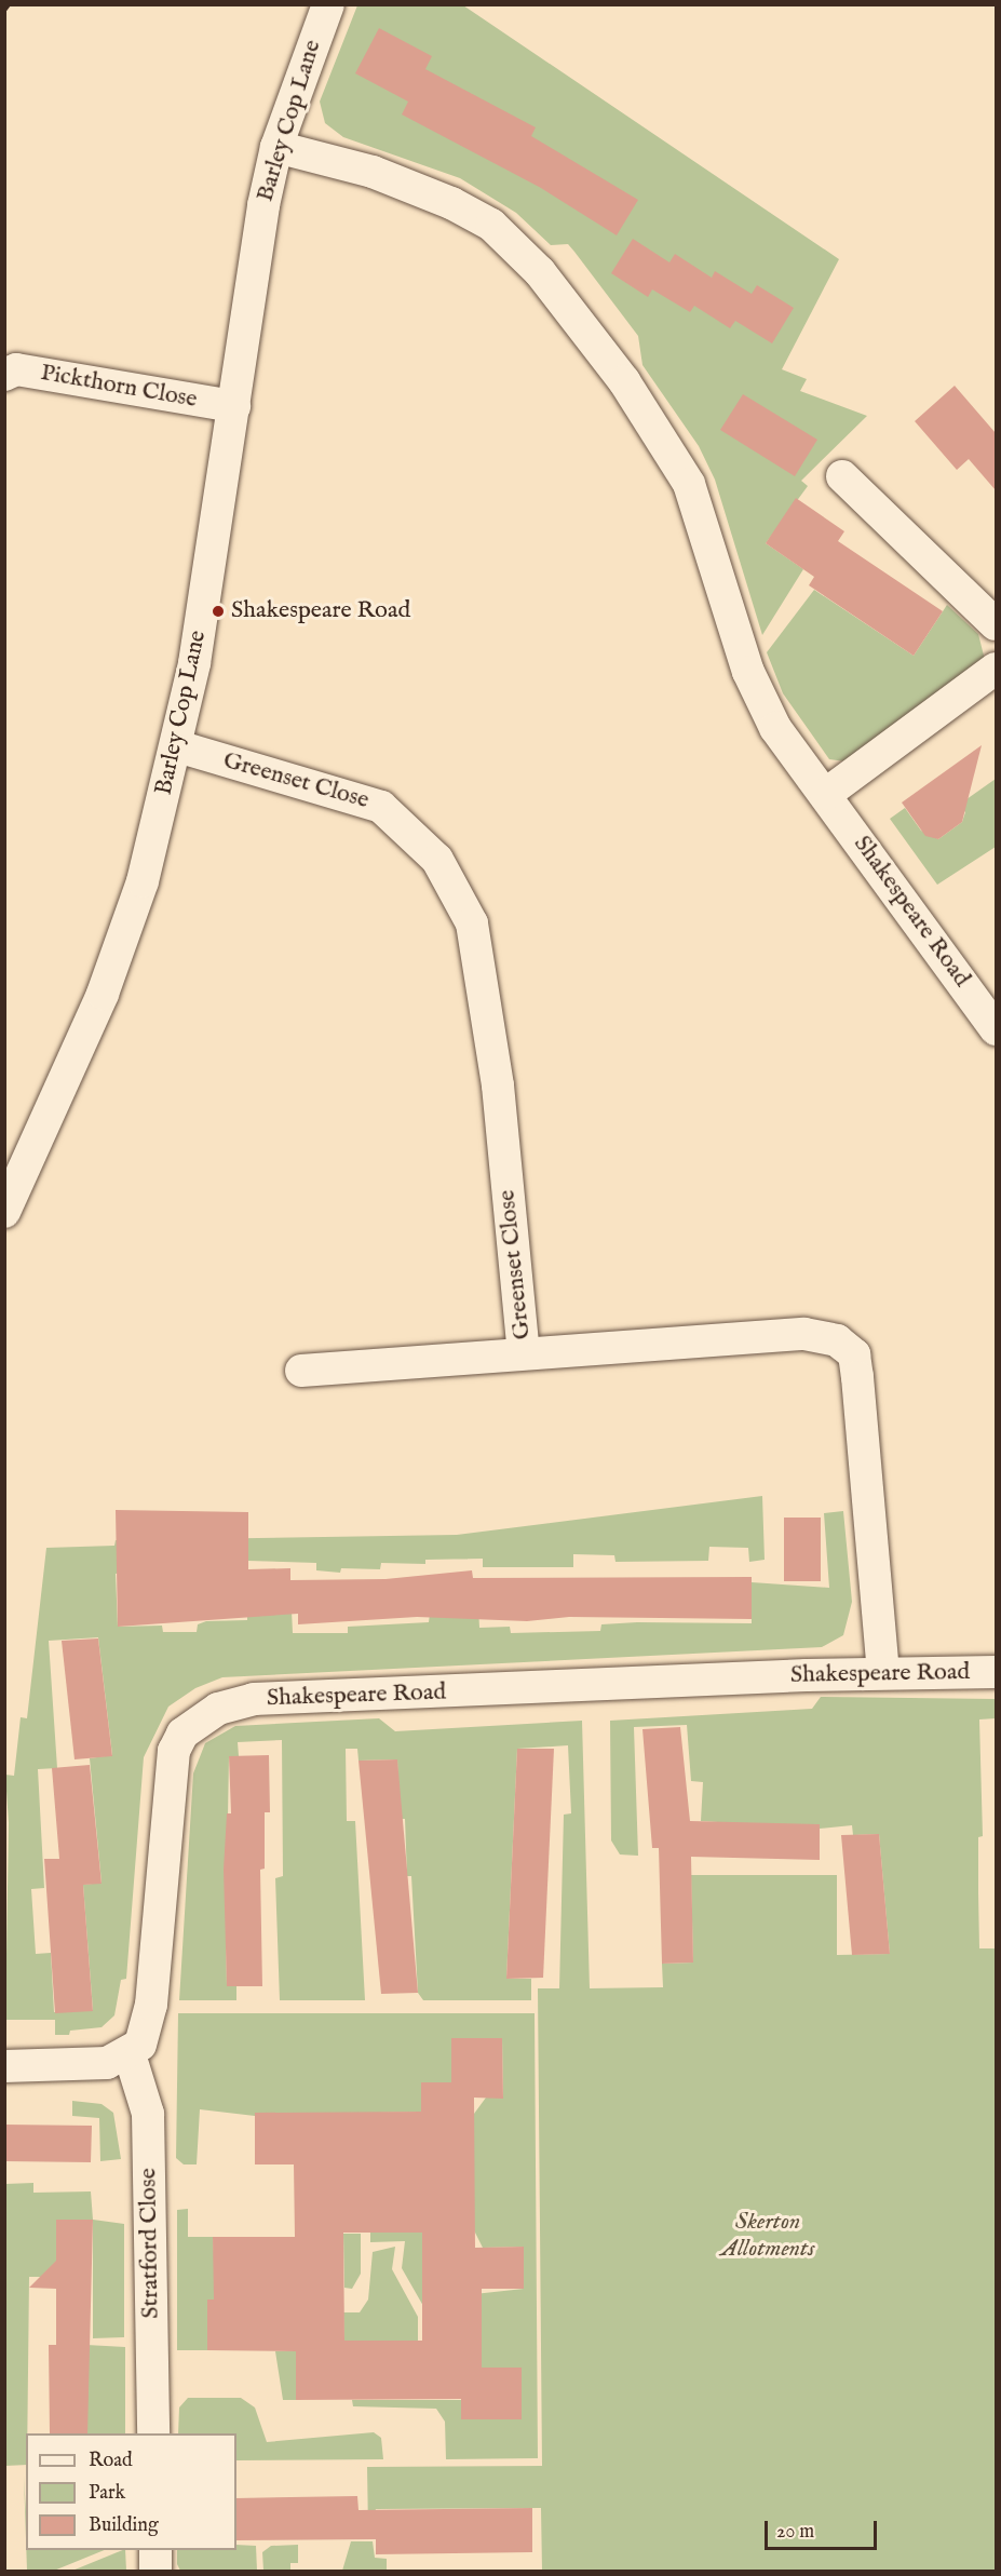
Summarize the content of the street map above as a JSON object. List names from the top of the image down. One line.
{"streets":{"street":["Barley Cop Lane","Pickthorn Close","Greenset Close","Shakespeare Road","Stratford Close"]},"crossings":[["Barley Cop Lane","Pickthorn Close"],["Barley Cop Lane","Greenset Close"],["Barley Cop Lane","Shakespeare Road"],["Greenset Close","Shakespeare Road"],["Shakespeare Road","Stratford Close"]],"parks":["Skerton Allotments"],"places":["Shakespeare Road"],"legend":["Road","Park","Building"],"scale_bar":"20 m"}
